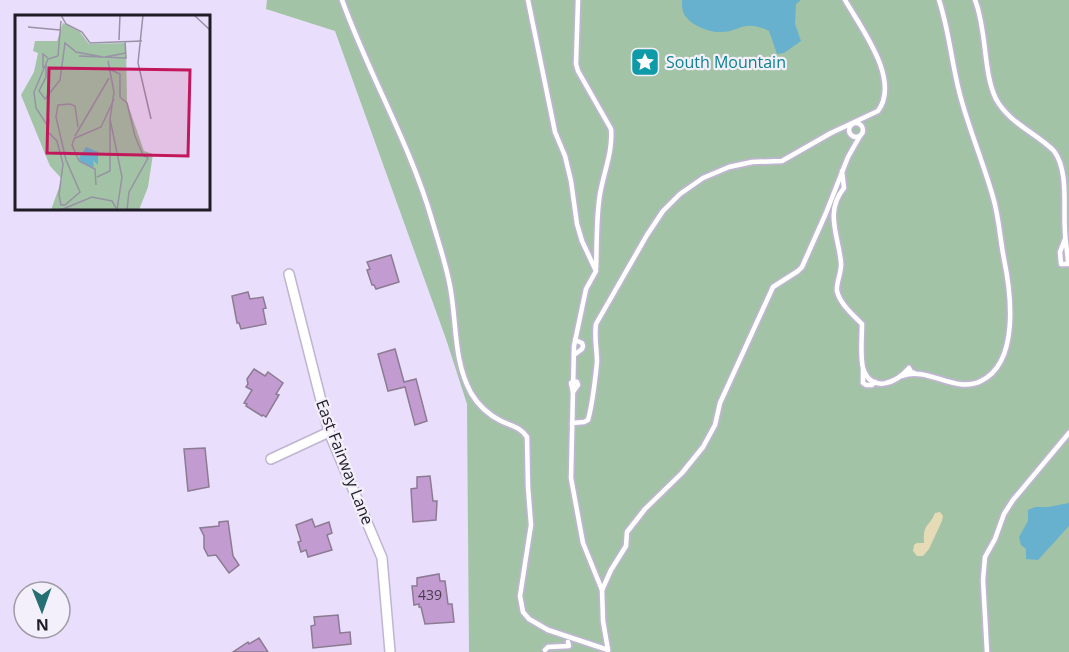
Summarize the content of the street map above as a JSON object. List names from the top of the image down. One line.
{"streets":{"street":["East Fairway Lane"]},"places":{"place":["South Mountain"]},"house_numbers":["439"],"north":"bottom"}
